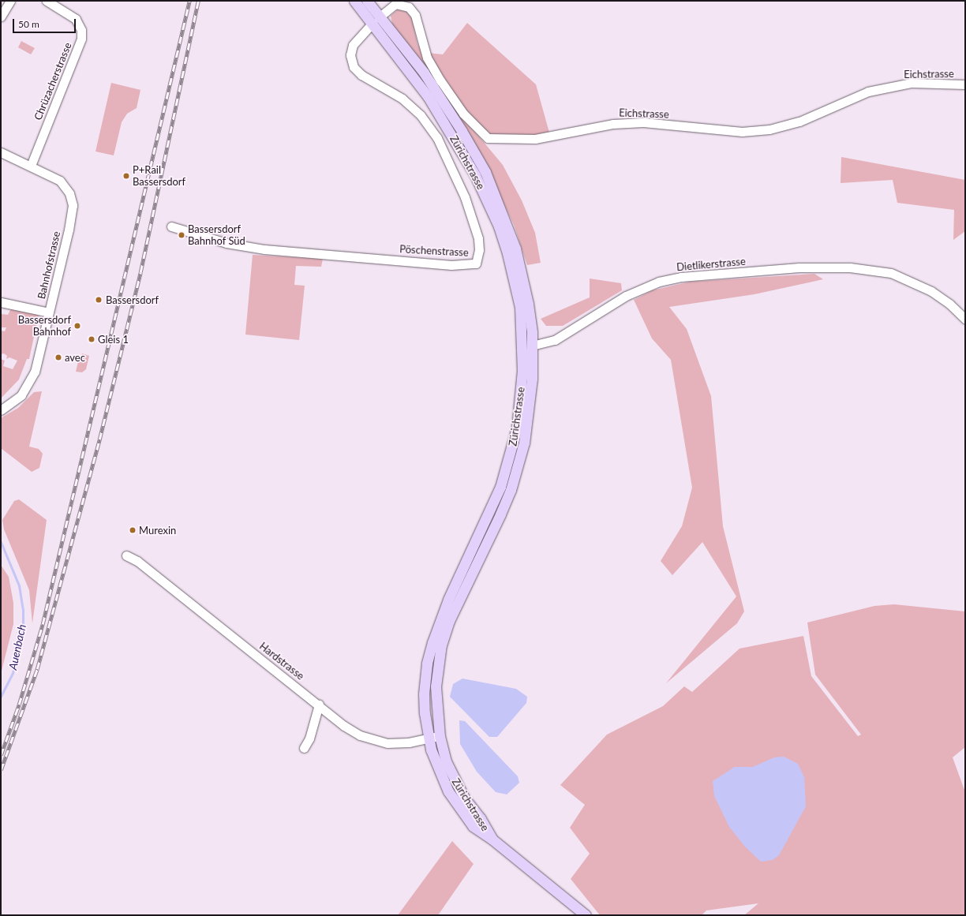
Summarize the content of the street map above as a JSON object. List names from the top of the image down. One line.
{"streets":{"main road":["Zürichstrasse"],"street":["Eichstrasse","Chrüzacherstrasse","Pöschenstrasse","Dietlikerstrasse","Bahnhofstrasse","Hardstrasse"]},"crossings":[["Eichstrasse","Zürichstrasse"],["Eichstrasse","Pöschenstrasse"],["Chrüzacherstrasse","Bahnhofstrasse"],["Zürichstrasse","Pöschenstrasse"],["Zürichstrasse","Dietlikerstrasse"],["Zürichstrasse","Hardstrasse"]],"water":["Auenbach"],"places":["P+Rail Bassersdorf","Bassersdorf Bahnhof Süd","Bassersdorf","Bassersdorf Bahnhof","Gleis 1","avec","Murexin"],"scale_bar":"50 m"}
